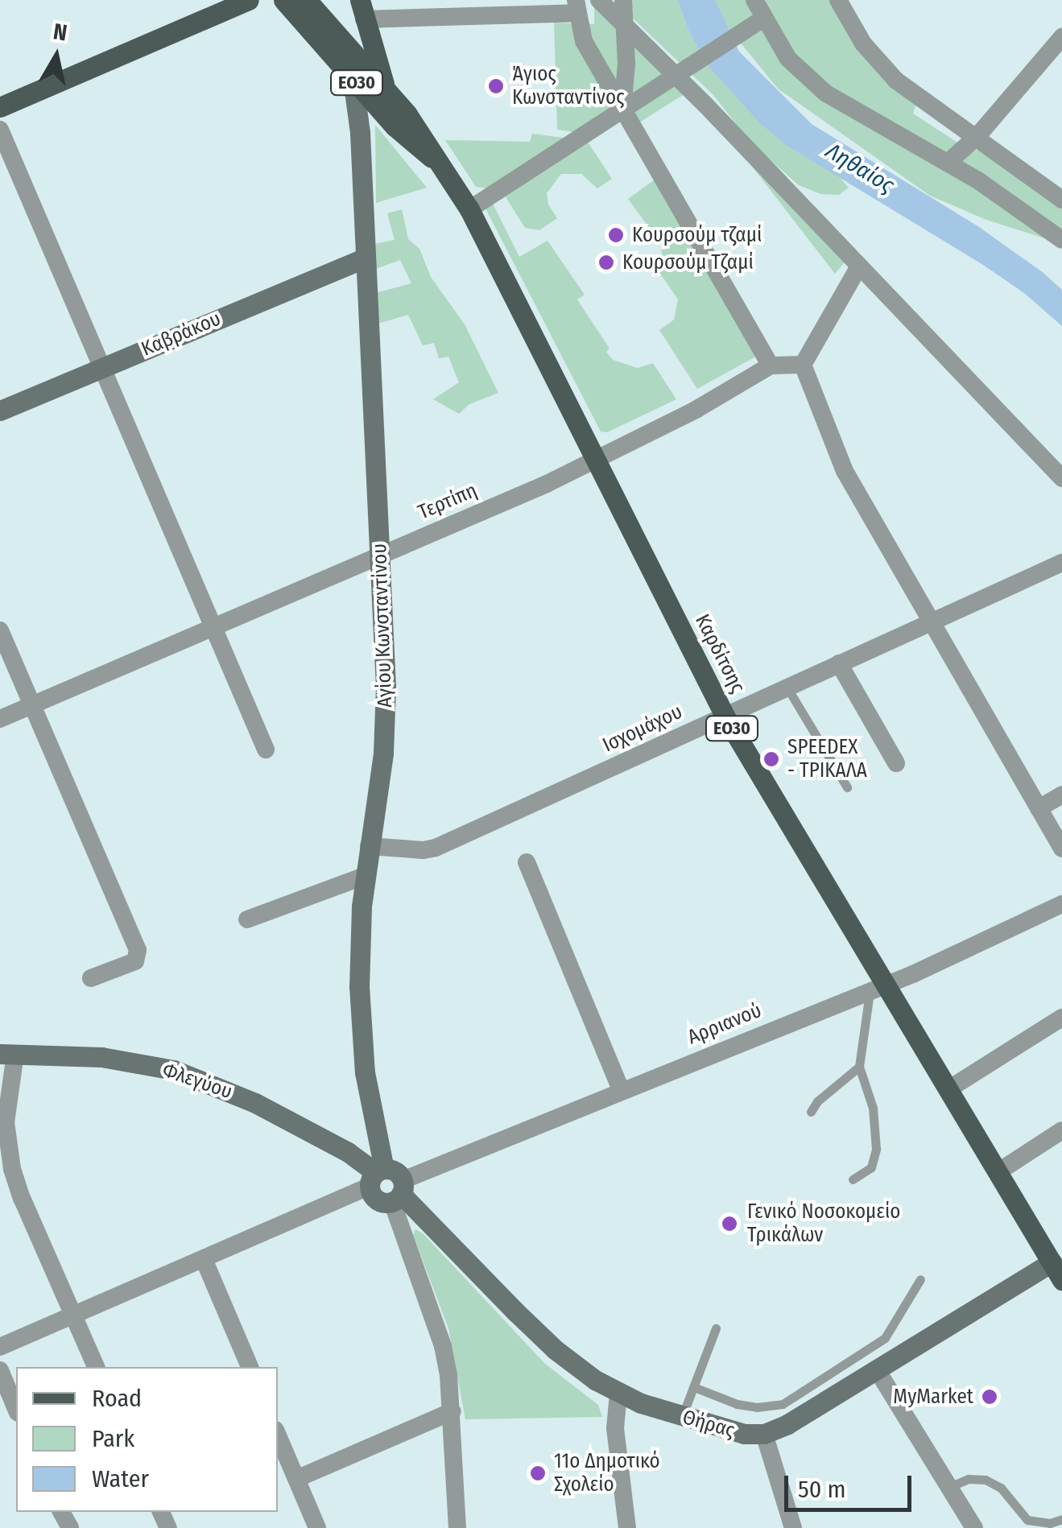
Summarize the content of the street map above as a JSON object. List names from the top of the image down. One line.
{"streets":{"main road":["ΕΟ30","Καρδίτσης"],"street":["Καβράκου","Τερτίπη","Αγίου Κωνσταντίνου","Ισχομάχου","Αρριανού","Φλεγύου","Θήρας"]},"crossings":[["ΕΟ30","Αγίου Κωνσταντίνου"],["ΕΟ30","Καρδίτσης"],["Καβράκου","Αγίου Κωνσταντίνου"],["Τερτίπη","Αγίου Κωνσταντίνου"],["Τερτίπη","Καρδίτσης"],["Αγίου Κωνσταντίνου","Ισχομάχου"],["Αγίου Κωνσταντίνου","Φλεγύου"],["Καρδίτσης","Ισχομάχου"],["Καρδίτσης","Αρριανού"],["Καρδίτσης","Θήρας"],["Αρριανού","Θήρας"]],"water":["Ληθαίος"],"places":["Άγιος Κωνσταντίνος","Κουρσούμ τζαμί","Κουρσούμ Τζαμί","SPEEDEX - ΤΡΙΚΑΛΑ","Γενικό Νοσοκομείο Τρικάλων","MyMarket","11ο Δημοτικό Σχολείο"],"legend":["Road","Park","Water"],"scale_bar":"50 m","north":"top"}
